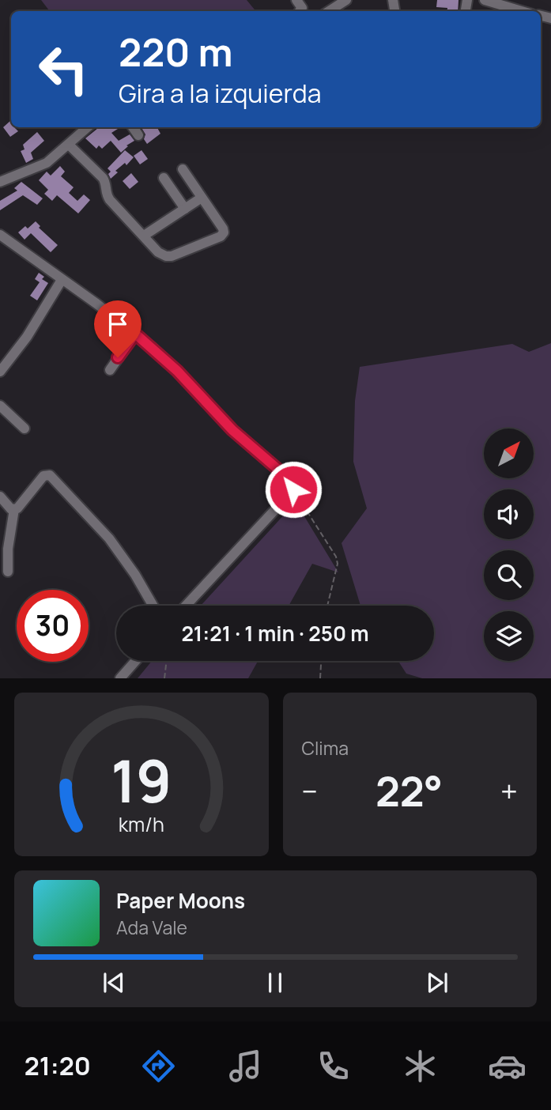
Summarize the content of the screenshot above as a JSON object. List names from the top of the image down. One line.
{"north":"top right","page":{"turn":["220 m","Gira a la izquierda"],"limit":"30","trip":"21:21 · 1 min · 250 m","tile":"Clima","heat":["−","22°","+"],"song":["Paper Moons","Ada Vale"],"tabs":"21:20","gauge":["19","km/h"]}}
